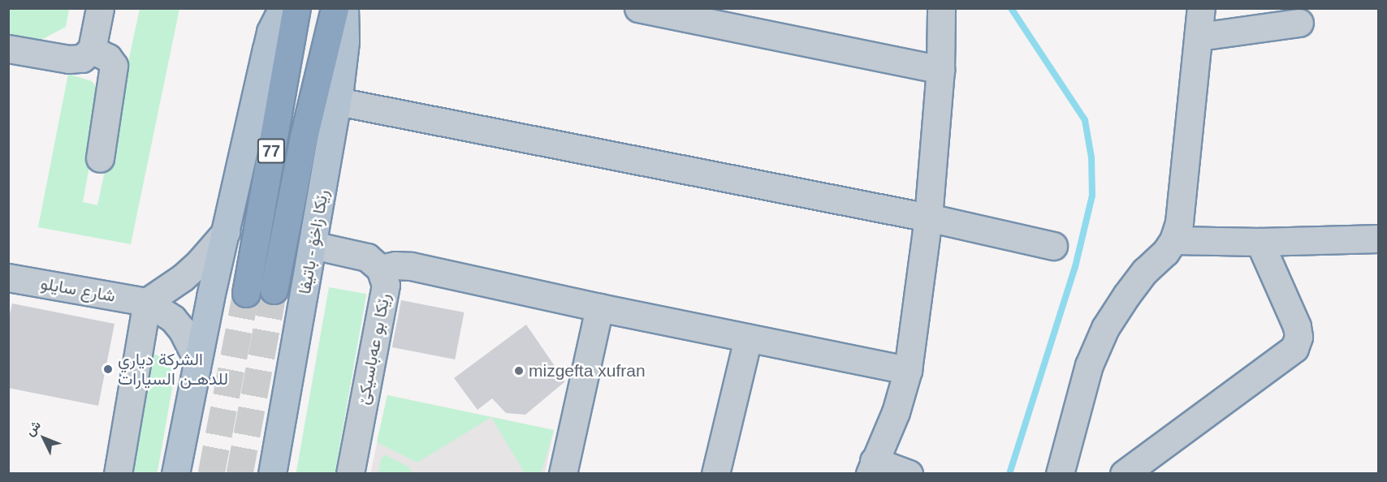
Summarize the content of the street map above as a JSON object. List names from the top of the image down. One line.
{"streets":{"highway":["77","رێکا زاخۆ - باتیفا"],"street":["شارع سايلو","رێكا بو عه‌باسيكێ"]},"crossings":[["رێکا زاخۆ - باتیفا","رێكا بو عه‌باسيكێ"]],"places":["الشركة دياري للدهـن السيارات","mizgefta xufran"],"north":"top left"}
